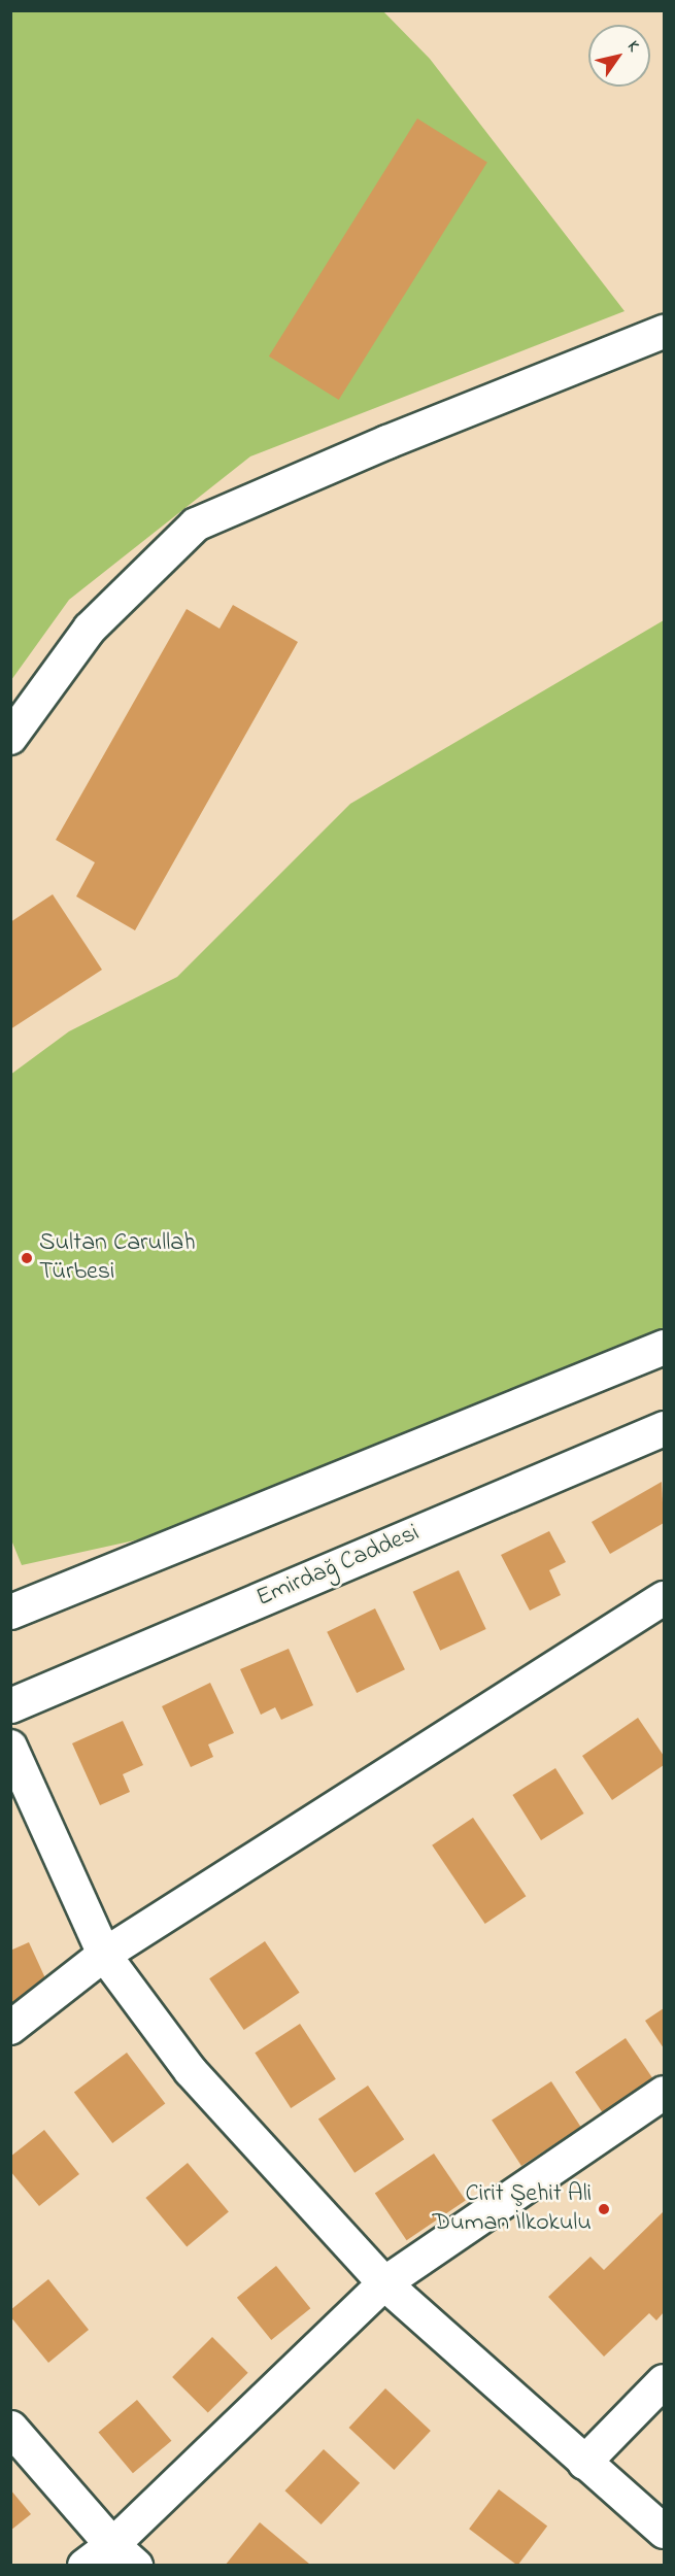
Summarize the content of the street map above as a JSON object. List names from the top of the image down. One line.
{"streets":{"main road":["Emirdağ Caddesi"]},"places":["Sultan Carullah Türbesi","Cirit Şehit Ali Duman İlkokulu"],"north":"top right"}
